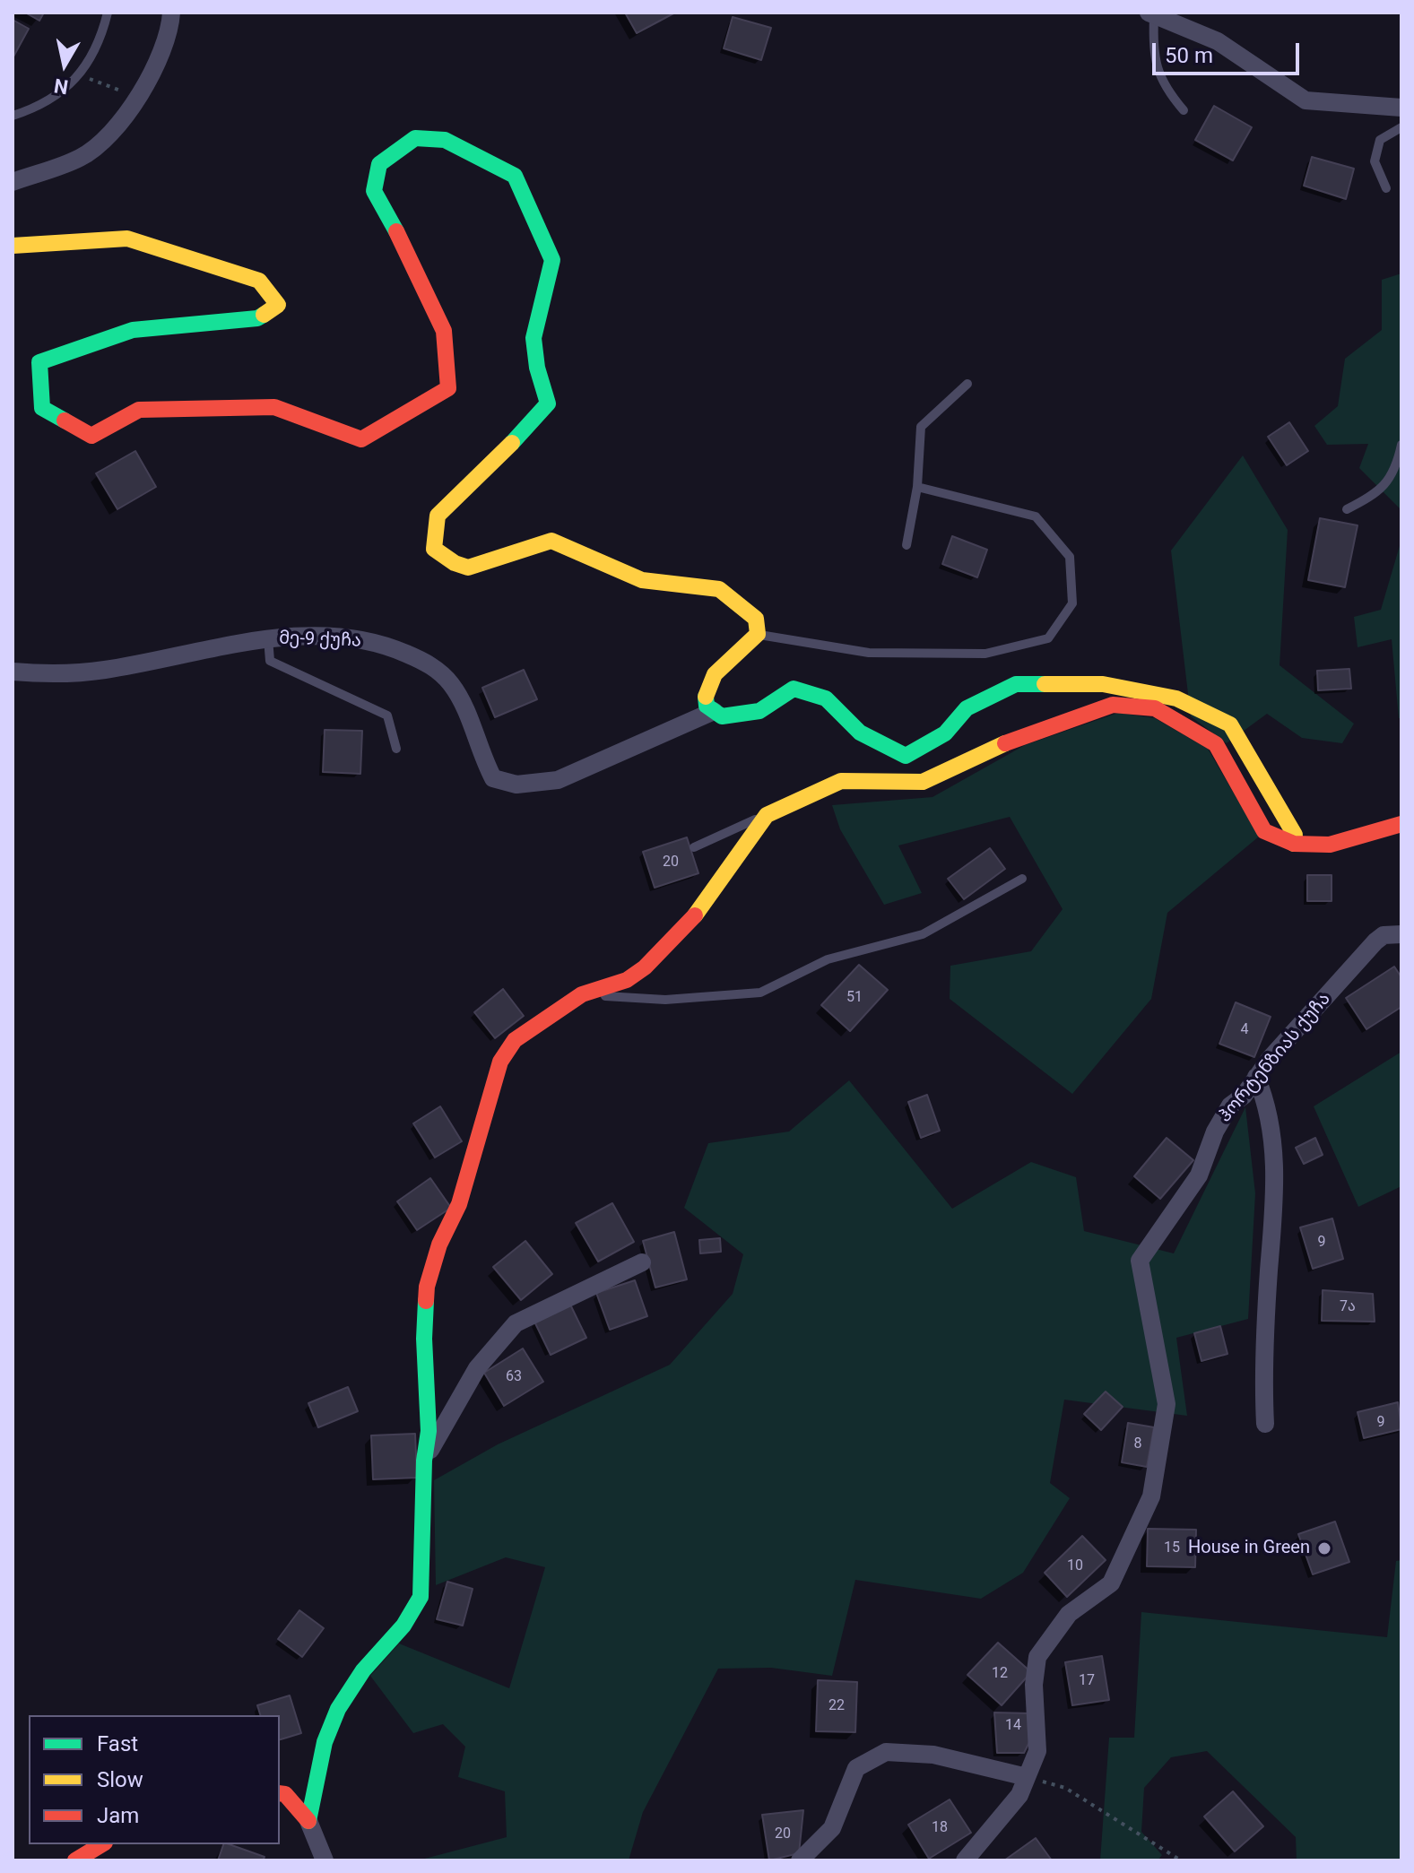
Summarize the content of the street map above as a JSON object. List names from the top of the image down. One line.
{"streets":{"street":["მე-9 ქუჩა","ჰორტენზიას ქუჩა"]},"places":["House in Green"],"house_numbers":["20","51","4","9","7ა","63","9","8","15","10","12","17","22","14","18","20"],"legend":["Fast","Slow","Jam"],"scale_bar":"50 m","north":"bottom"}
